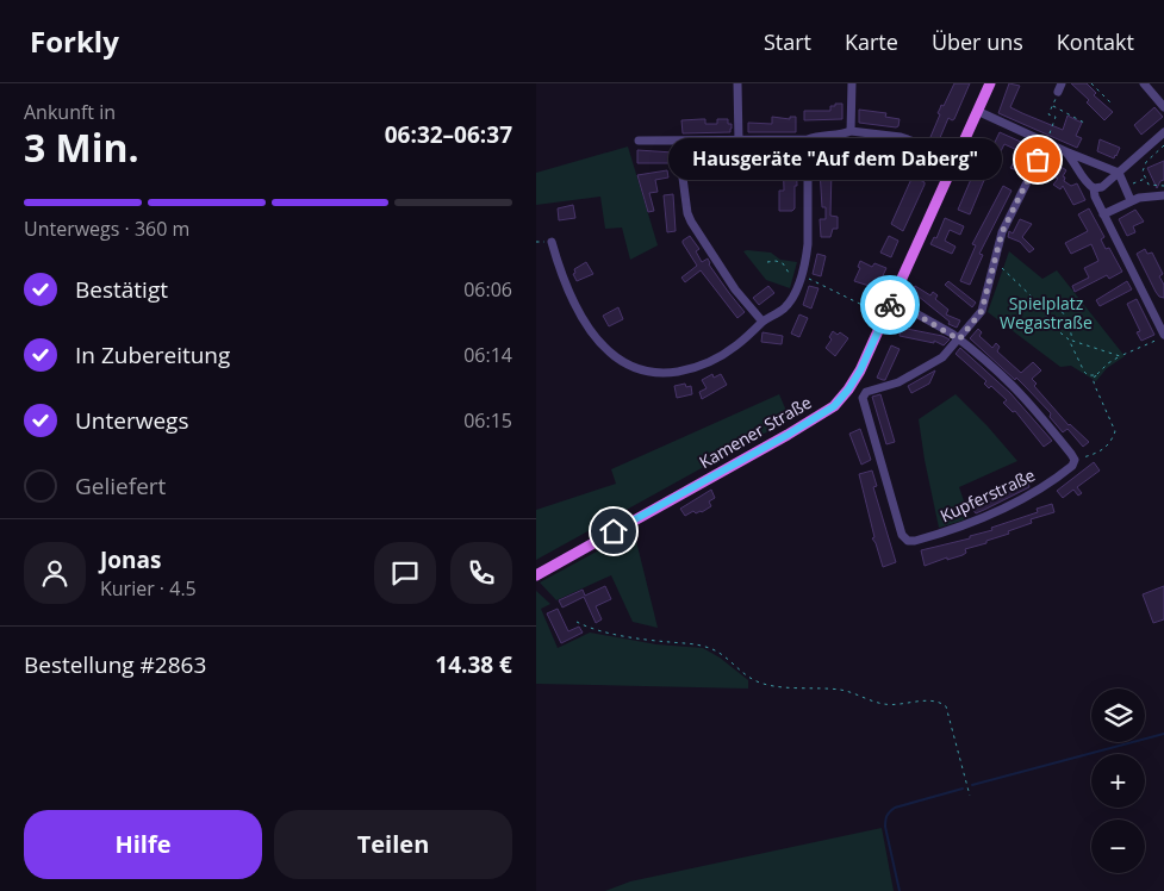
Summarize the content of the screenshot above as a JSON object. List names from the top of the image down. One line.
{"streets":{"main road":["Kamener Straße"],"street":["Kupferstraße"]},"parks":["Spielplatz Wegastraße"],"places":["Hausgeräte \"Auf dem Daberg\""],"page":{"header":"Forkly","nav":["Start","Karte","Über uns","Kontakt"],"heading":["3 Min.","Ankunft in","06:32–06:37"],"panel":["Jonas","Kurier · 4.5","Bestellung #2863","14.38 €"],"bubble":"Hausgeräte \"Auf dem Daberg\"","bar":"Unterwegs · 360 m","list":[["Bestätigt","06:06"],["In Zubereitung","06:14"],["Unterwegs","06:15"],"Geliefert"],"map_buttons":["+","−"],"buttons":["Hilfe","Teilen"]}}
